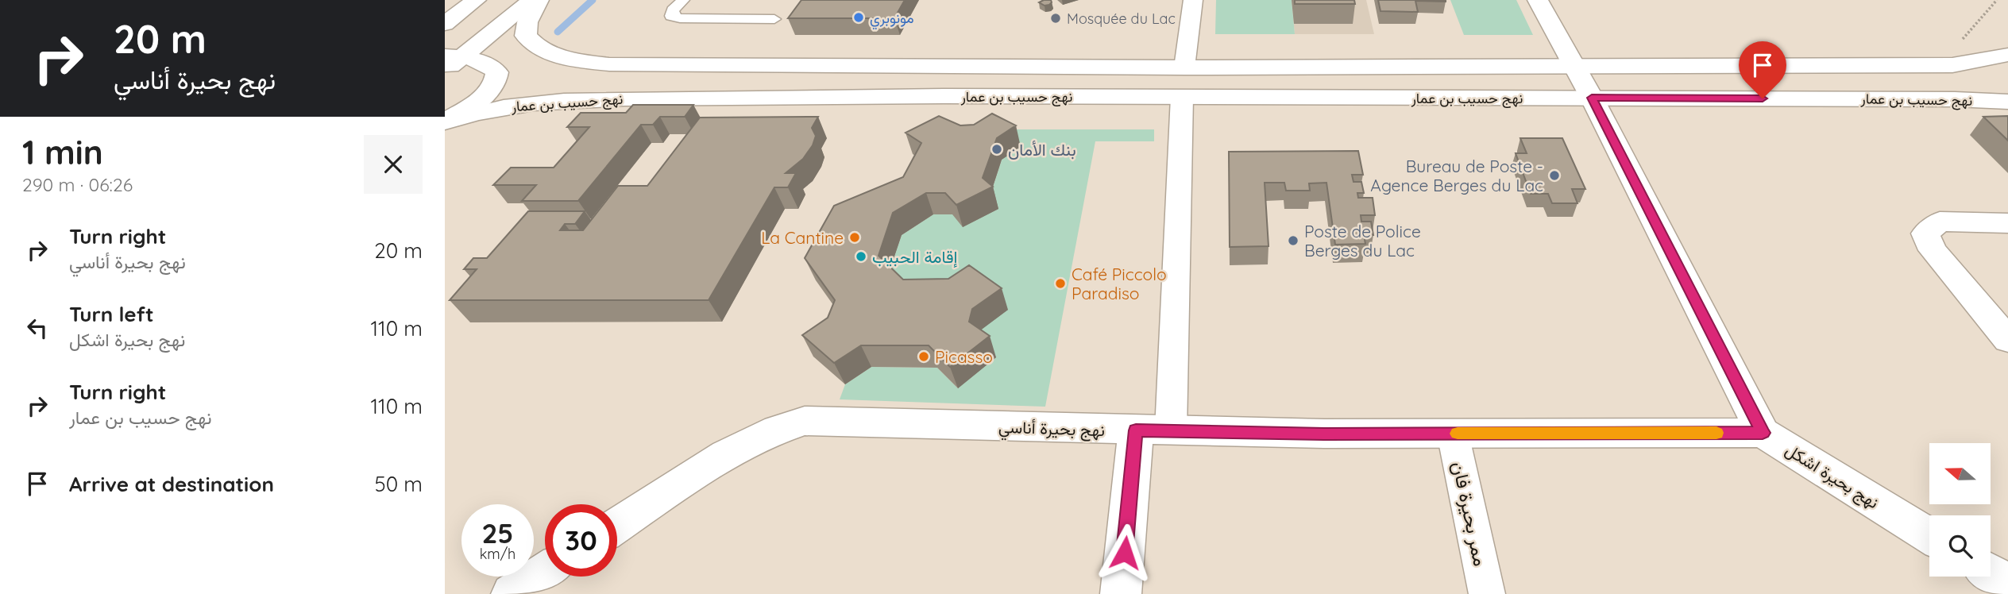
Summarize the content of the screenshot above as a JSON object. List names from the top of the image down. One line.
{"streets":{"main road":["نهج حسيب بن عمار","نهج بحيرة أناسي","نهج بحيرة اشكل"],"street":["ممر بحيرة فان"]},"crossings":[["نهج بحيرة أناسي","نهج بحيرة اشكل"],["نهج بحيرة أناسي","ممر بحيرة فان"]],"places":["مونوبري","Mosquée du Lac","بنك الأمان","Bureau de Poste - Agence Berges du Lac","La Cantine","Poste de Police Berges du Lac","إقامة الحبيب","Café Piccolo Paradiso","Picasso"],"north":"left","page":{"turn":["20 m","نهج بحيرة أناسي"],"heading":["1 min","290 m · 06:26"],"list":[{"name":"Turn right","note":"نهج بحيرة أناسي","value":"20 m"},{"name":"Turn left","note":"نهج بحيرة اشكل","value":"110 m"},{"name":"Turn right","note":"نهج حسيب بن عمار","value":"110 m"},{"name":"Arrive at destination","value":"50 m"}],"speed":"25 km/h","limit":"30"}}
